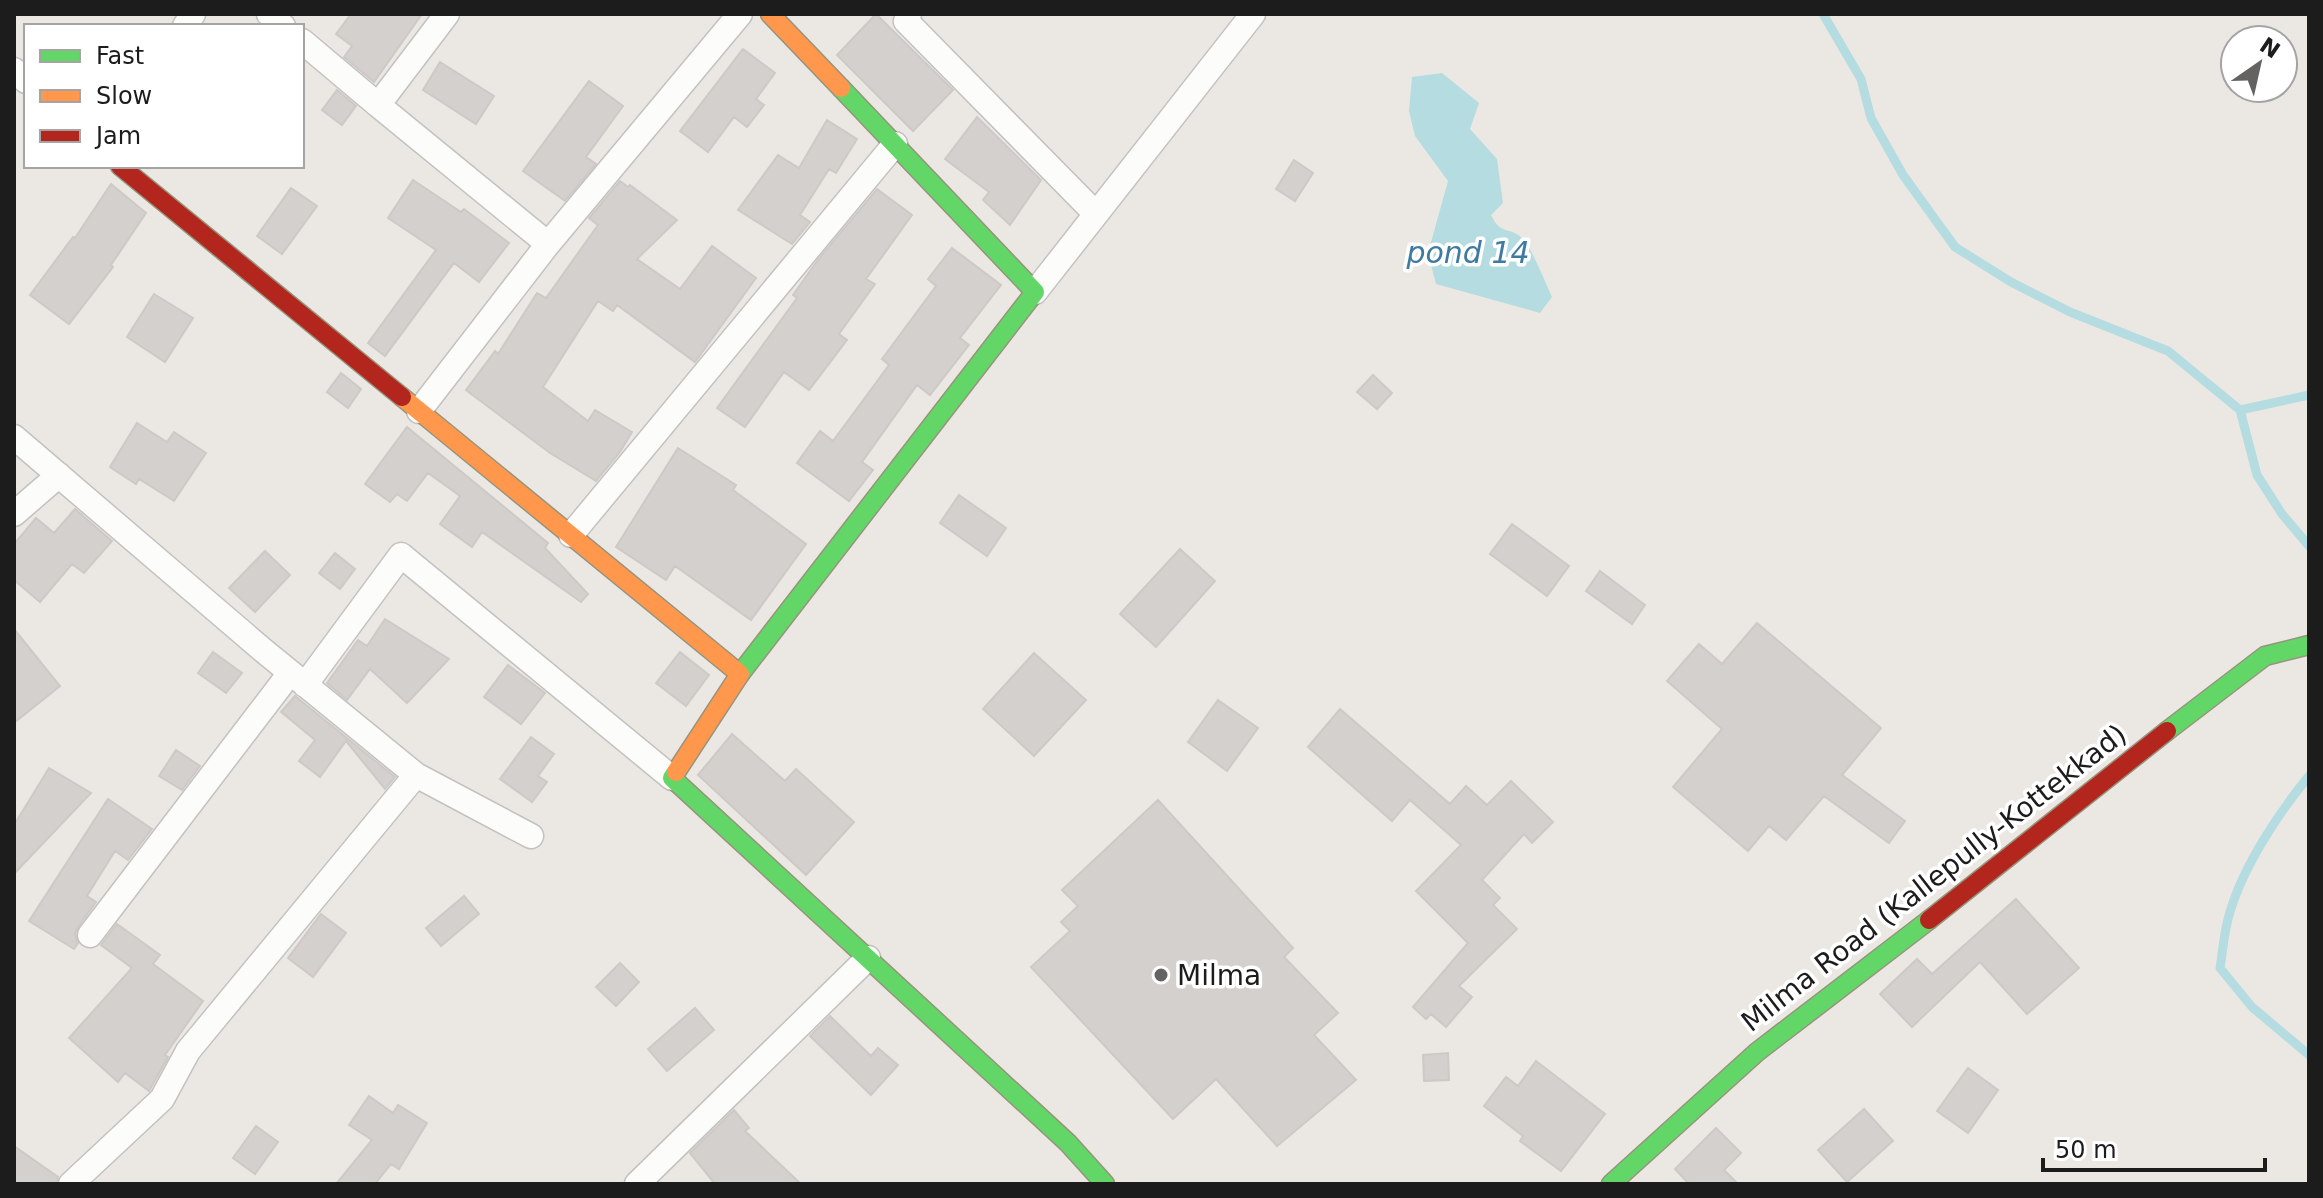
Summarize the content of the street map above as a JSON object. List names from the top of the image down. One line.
{"streets":{"street":["Milma Road (Kallepully-Kottekkad)"]},"water":["pond 14"],"places":["Milma"],"legend":["Fast","Slow","Jam"],"scale_bar":"50 m","north":"top right"}
